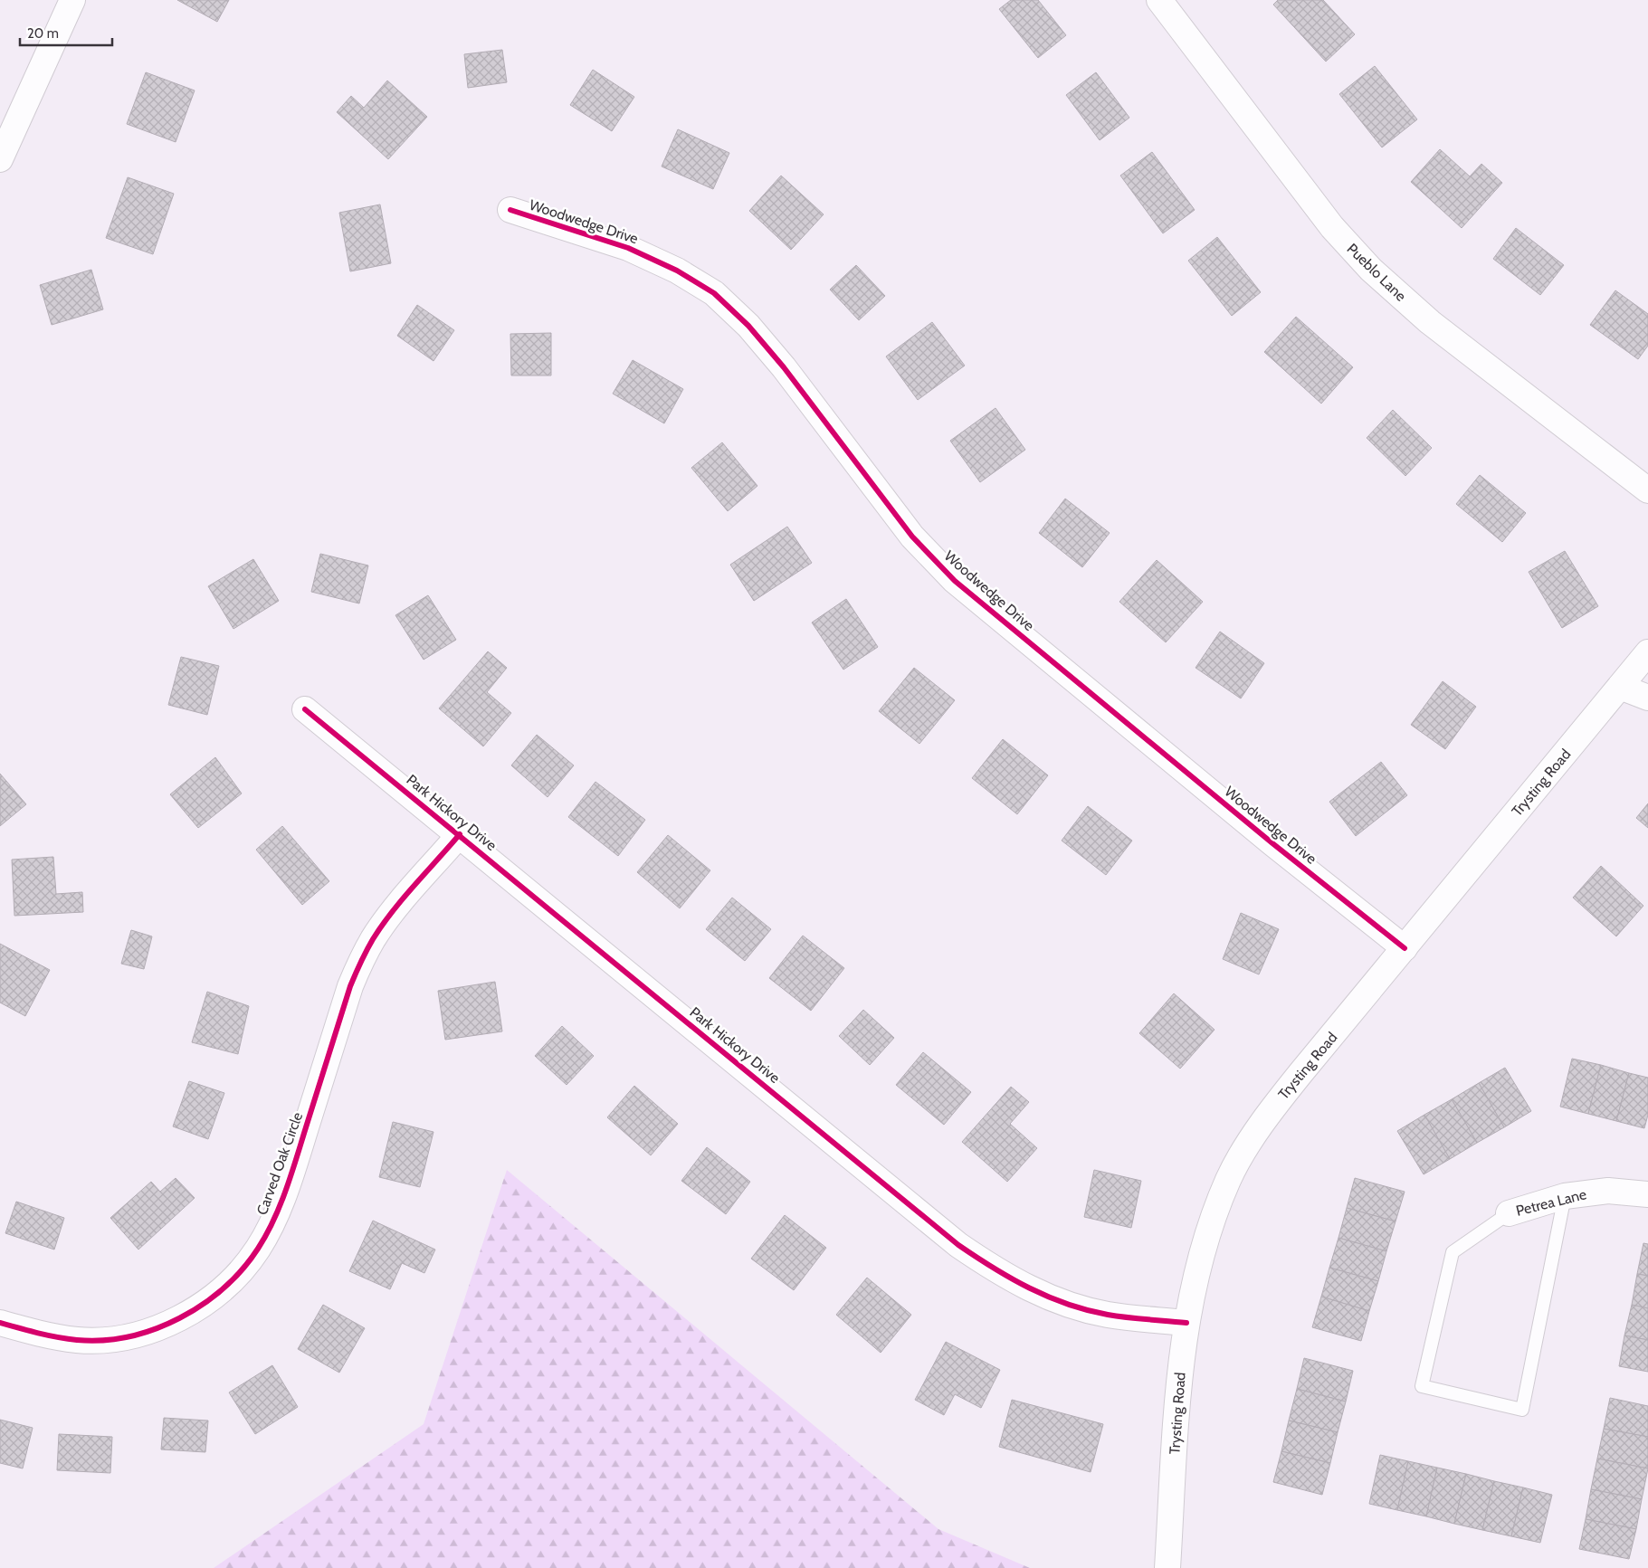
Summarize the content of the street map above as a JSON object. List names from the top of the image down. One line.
{"streets":{"street":["Woodwedge Drive","Pueblo Lane","Trysting Road","Park Hickory Drive","Carved Oak Circle","Petrea Lane"]},"crossings":[["Woodwedge Drive","Trysting Road"],["Trysting Road","Park Hickory Drive"],["Park Hickory Drive","Carved Oak Circle"]],"scale_bar":"20 m"}
